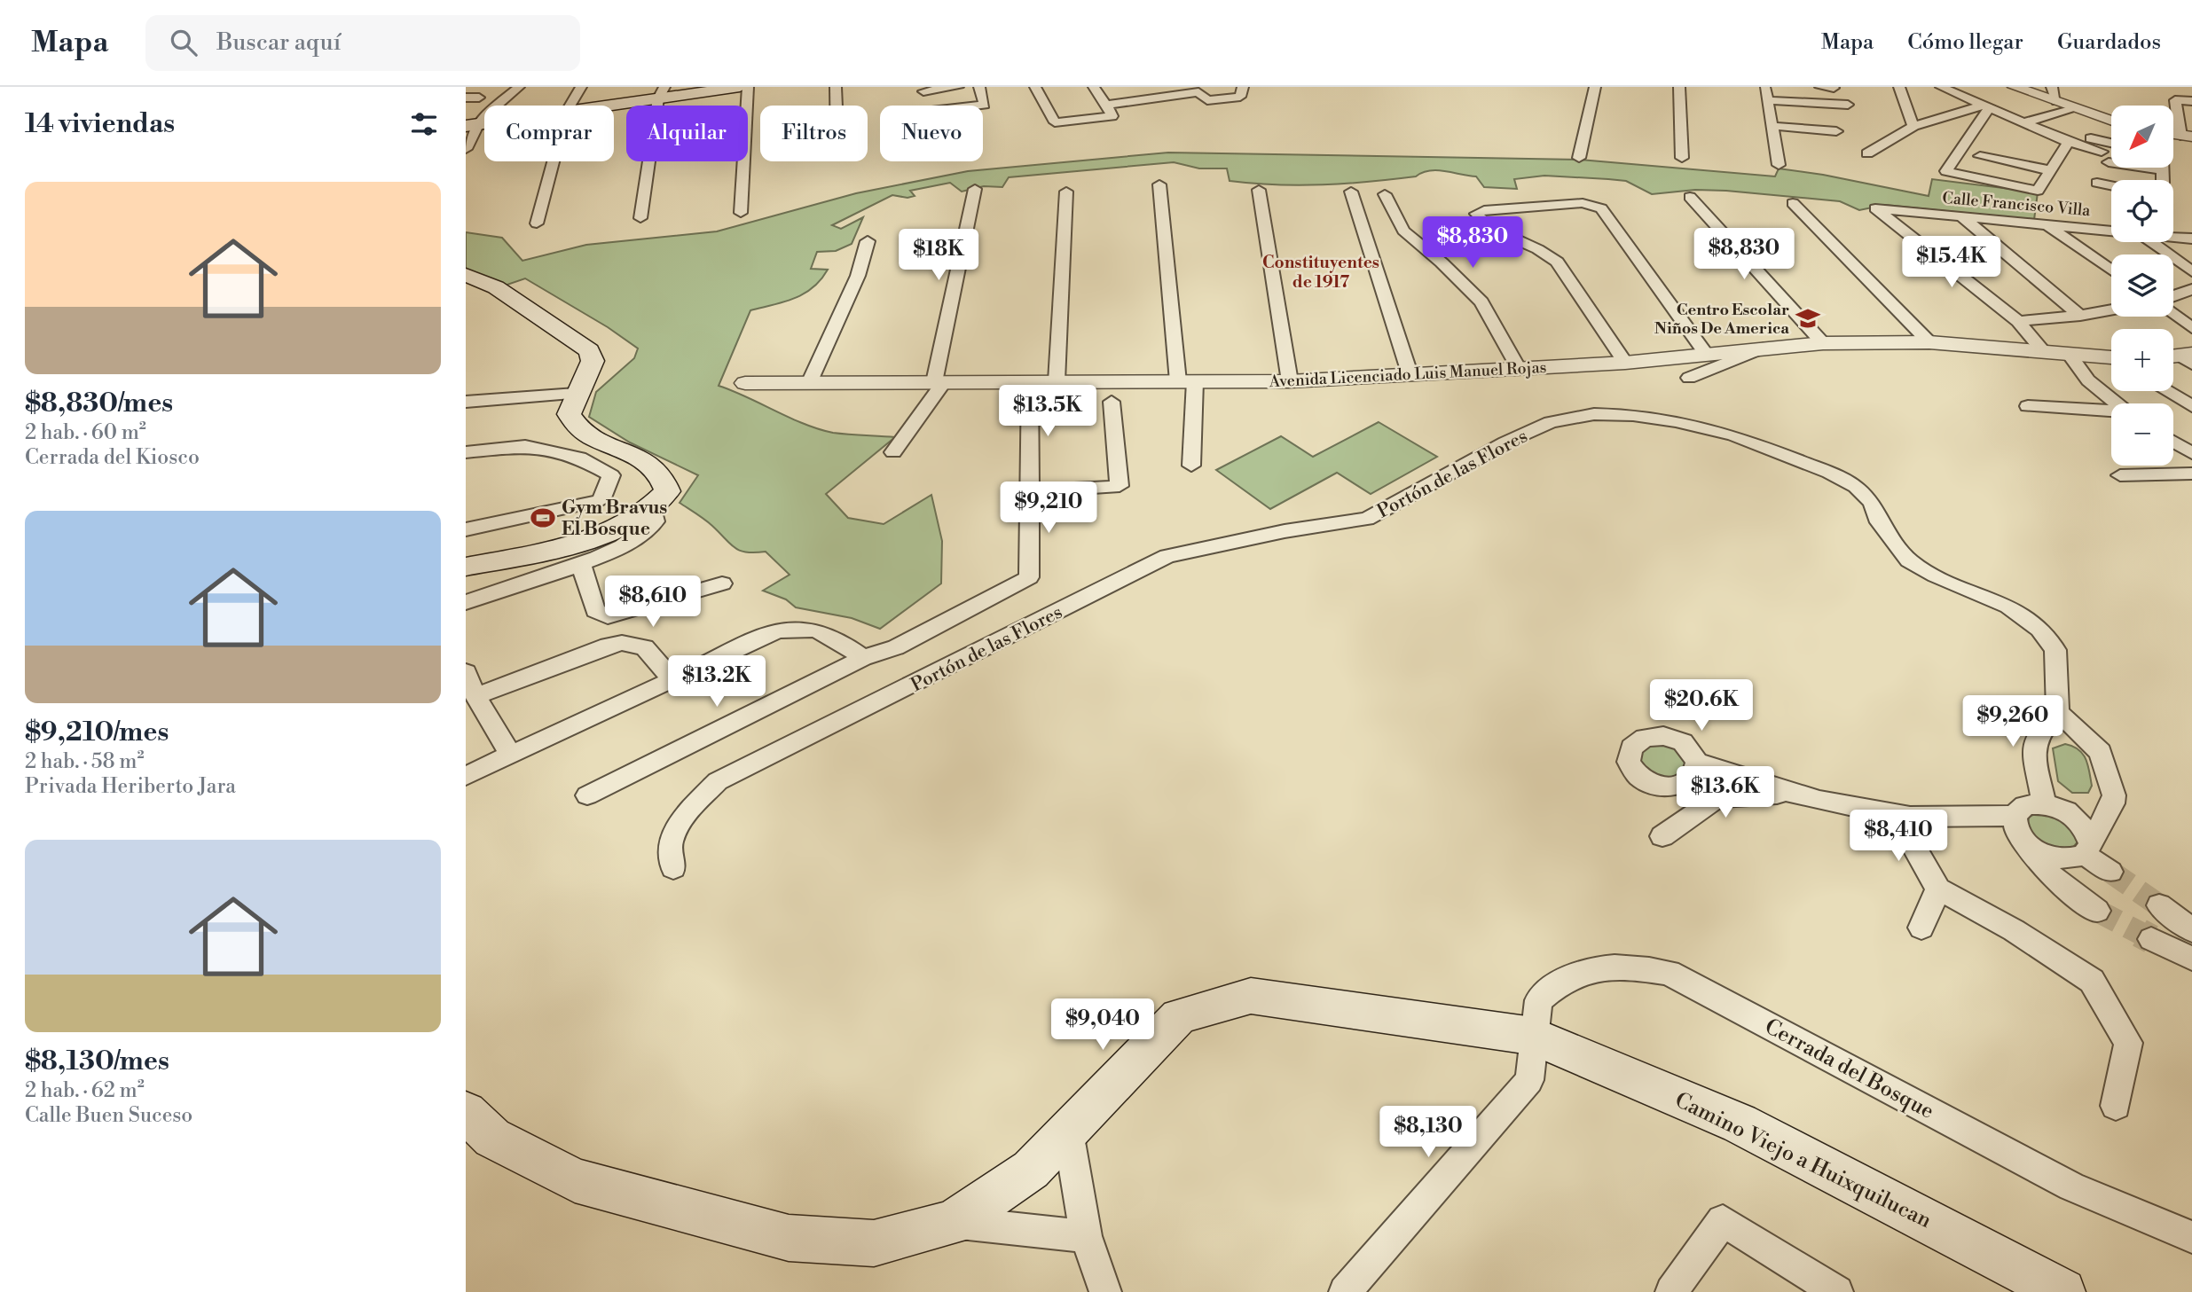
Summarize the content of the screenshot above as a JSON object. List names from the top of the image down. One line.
{"streets":{"main road":["Camino Viejo a Huixquilucan"],"street":["Calle Francisco Villa","Avenida Licenciado Luis Manuel Rojas","Portón de las Flores","Cerrada del Bosque"]},"crossings":[["Cerrada del Bosque","Camino Viejo a Huixquilucan"]],"districts":["Constituyentes de 1917"],"places":{"school or university":["Centro Escolar Niños De America"],"sports":["Gym Bravus El Bosque"]},"north":"bottom left","page":{"header":"Mapa","search":"Buscar aquí","nav":["Mapa","Cómo llegar","Guardados"],"heading":"14 viviendas","map_buttons":["+","−"],"chip":["Comprar","Alquilar","Filtros","Nuevo"],"list":[{"name":"$8,830/mes","note":"2 hab. · 60 m² · Cerrada del Kiosco"},{"name":"$9,210/mes","note":"2 hab. · 58 m² · Privada Heriberto Jara"},{"name":"$8,130/mes","note":"2 hab. · 62 m² · Calle Buen Suceso"}],"price":["$8,830","$8,830","$18K","$15.4K","$13.5K","$9,210","$8,610","$13.2K","$20.6K","$9,260","$13.6K","$8,410","$9,040","$8,130"]}}
